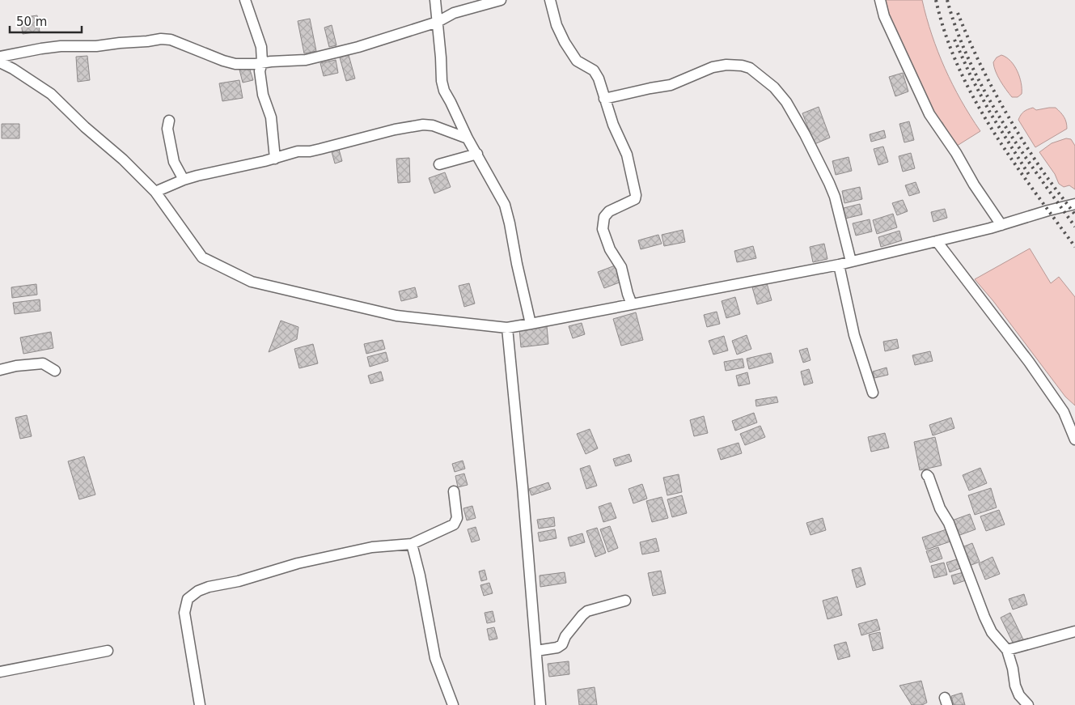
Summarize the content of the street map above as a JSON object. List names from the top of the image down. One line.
{"scale_bar":"50 m"}
